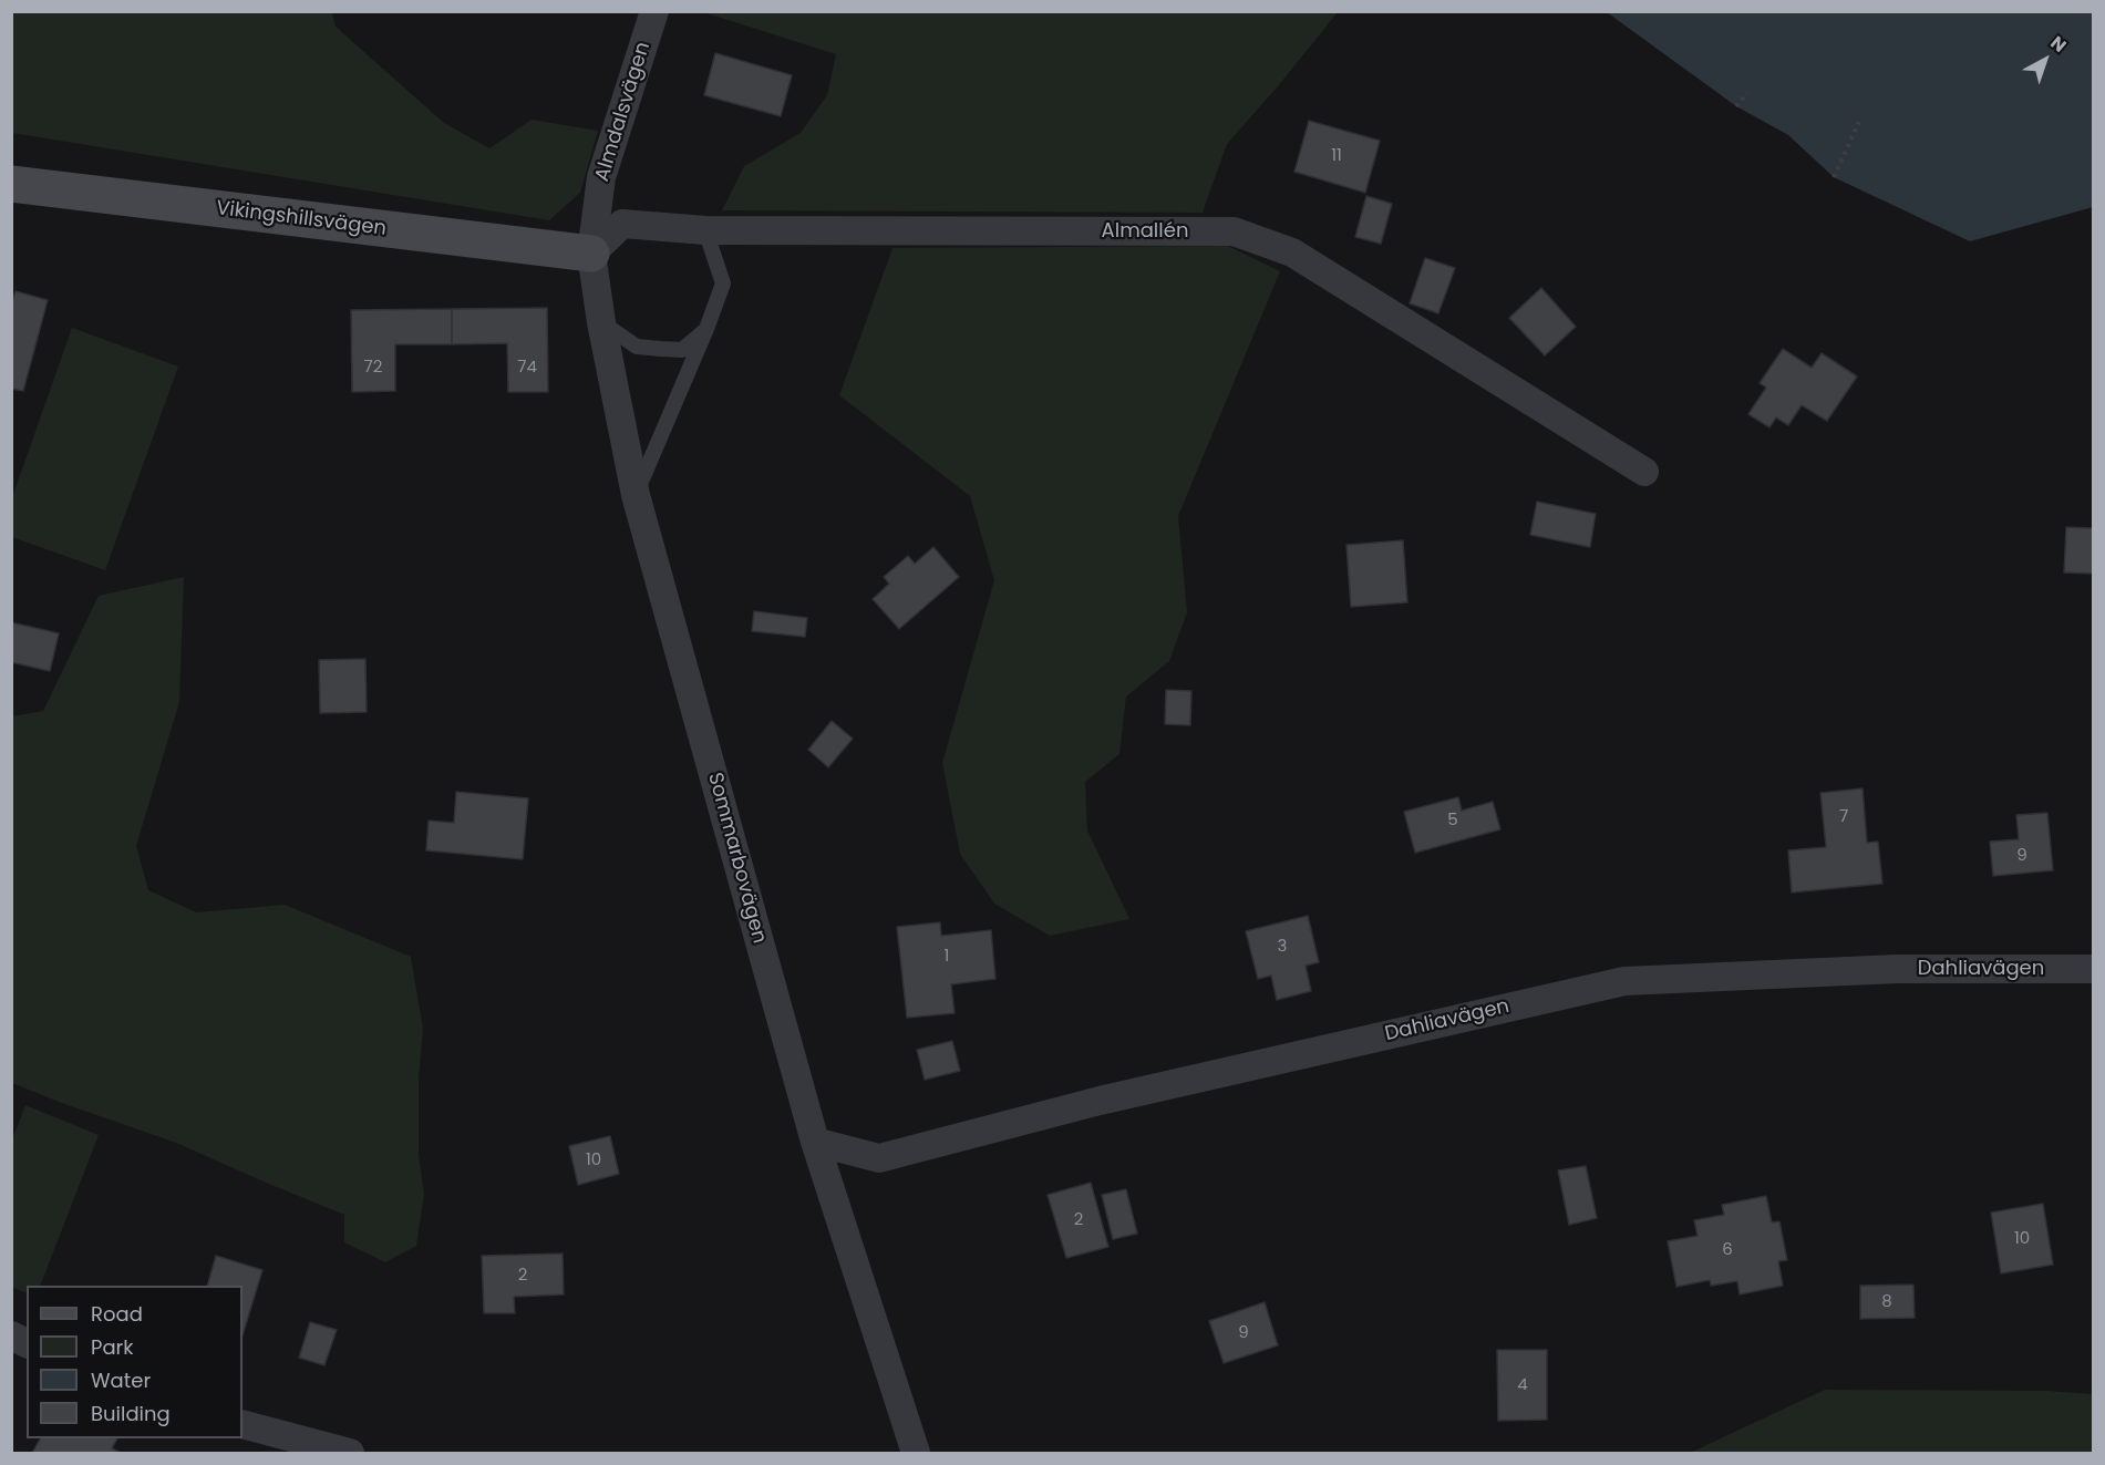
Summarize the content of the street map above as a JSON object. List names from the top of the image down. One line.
{"streets":{"street":["Almdalsvägen","Vikingshillsvägen","Almallén","Sommarbovägen","Dahliavägen"]},"crossings":[["Almdalsvägen","Vikingshillsvägen"],["Almdalsvägen","Almallén"],["Almdalsvägen","Sommarbovägen"],["Vikingshillsvägen","Almallén"],["Vikingshillsvägen","Sommarbovägen"],["Almallén","Sommarbovägen"],["Sommarbovägen","Dahliavägen"]],"house_numbers":["11","72","74","7","5","9","3","1","10","2","10","6","2","8","9","4"],"legend":["Road","Park","Water","Building"],"north":"top right"}
